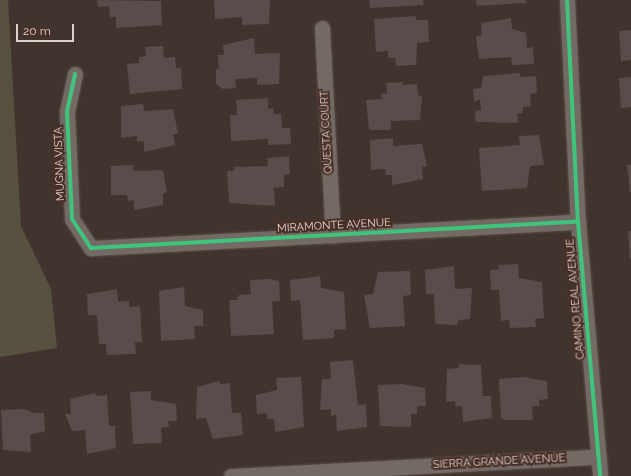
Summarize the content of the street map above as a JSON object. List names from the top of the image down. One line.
{"streets":{"street":["QUESTA COURT","MUGNA VISTA","MIRAMONTE AVENUE","CAMINO REAL AVENUE","SIERRA GRANDE AVENUE"]},"crossings":[["QUESTA COURT","MIRAMONTE AVENUE"],["MUGNA VISTA","MIRAMONTE AVENUE"],["MIRAMONTE AVENUE","CAMINO REAL AVENUE"],["CAMINO REAL AVENUE","SIERRA GRANDE AVENUE"]],"scale_bar":"20 m"}
